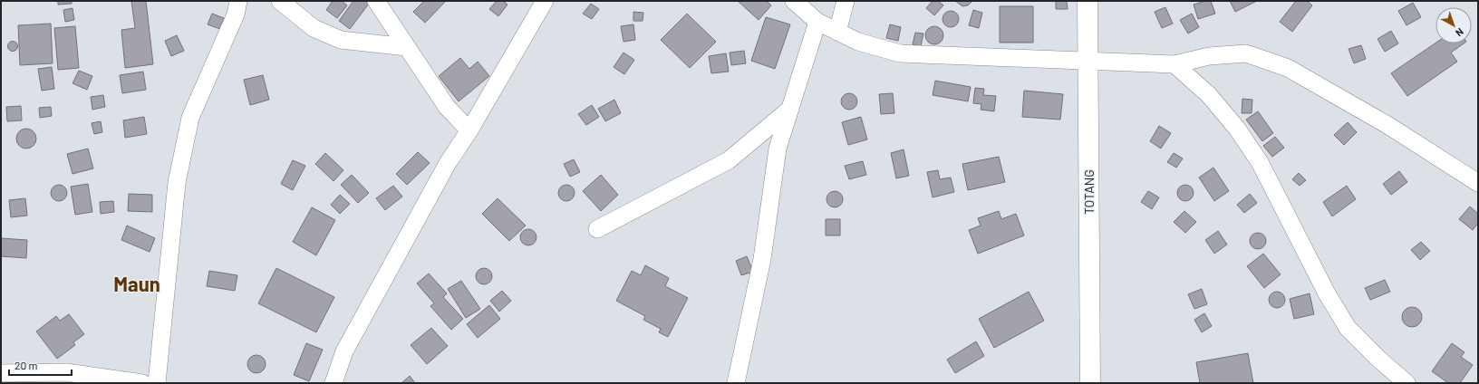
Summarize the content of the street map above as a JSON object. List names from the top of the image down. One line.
{"streets":{"street":["TOTANG"]},"districts":["Maun"],"scale_bar":"20 m","north":"bottom right"}
